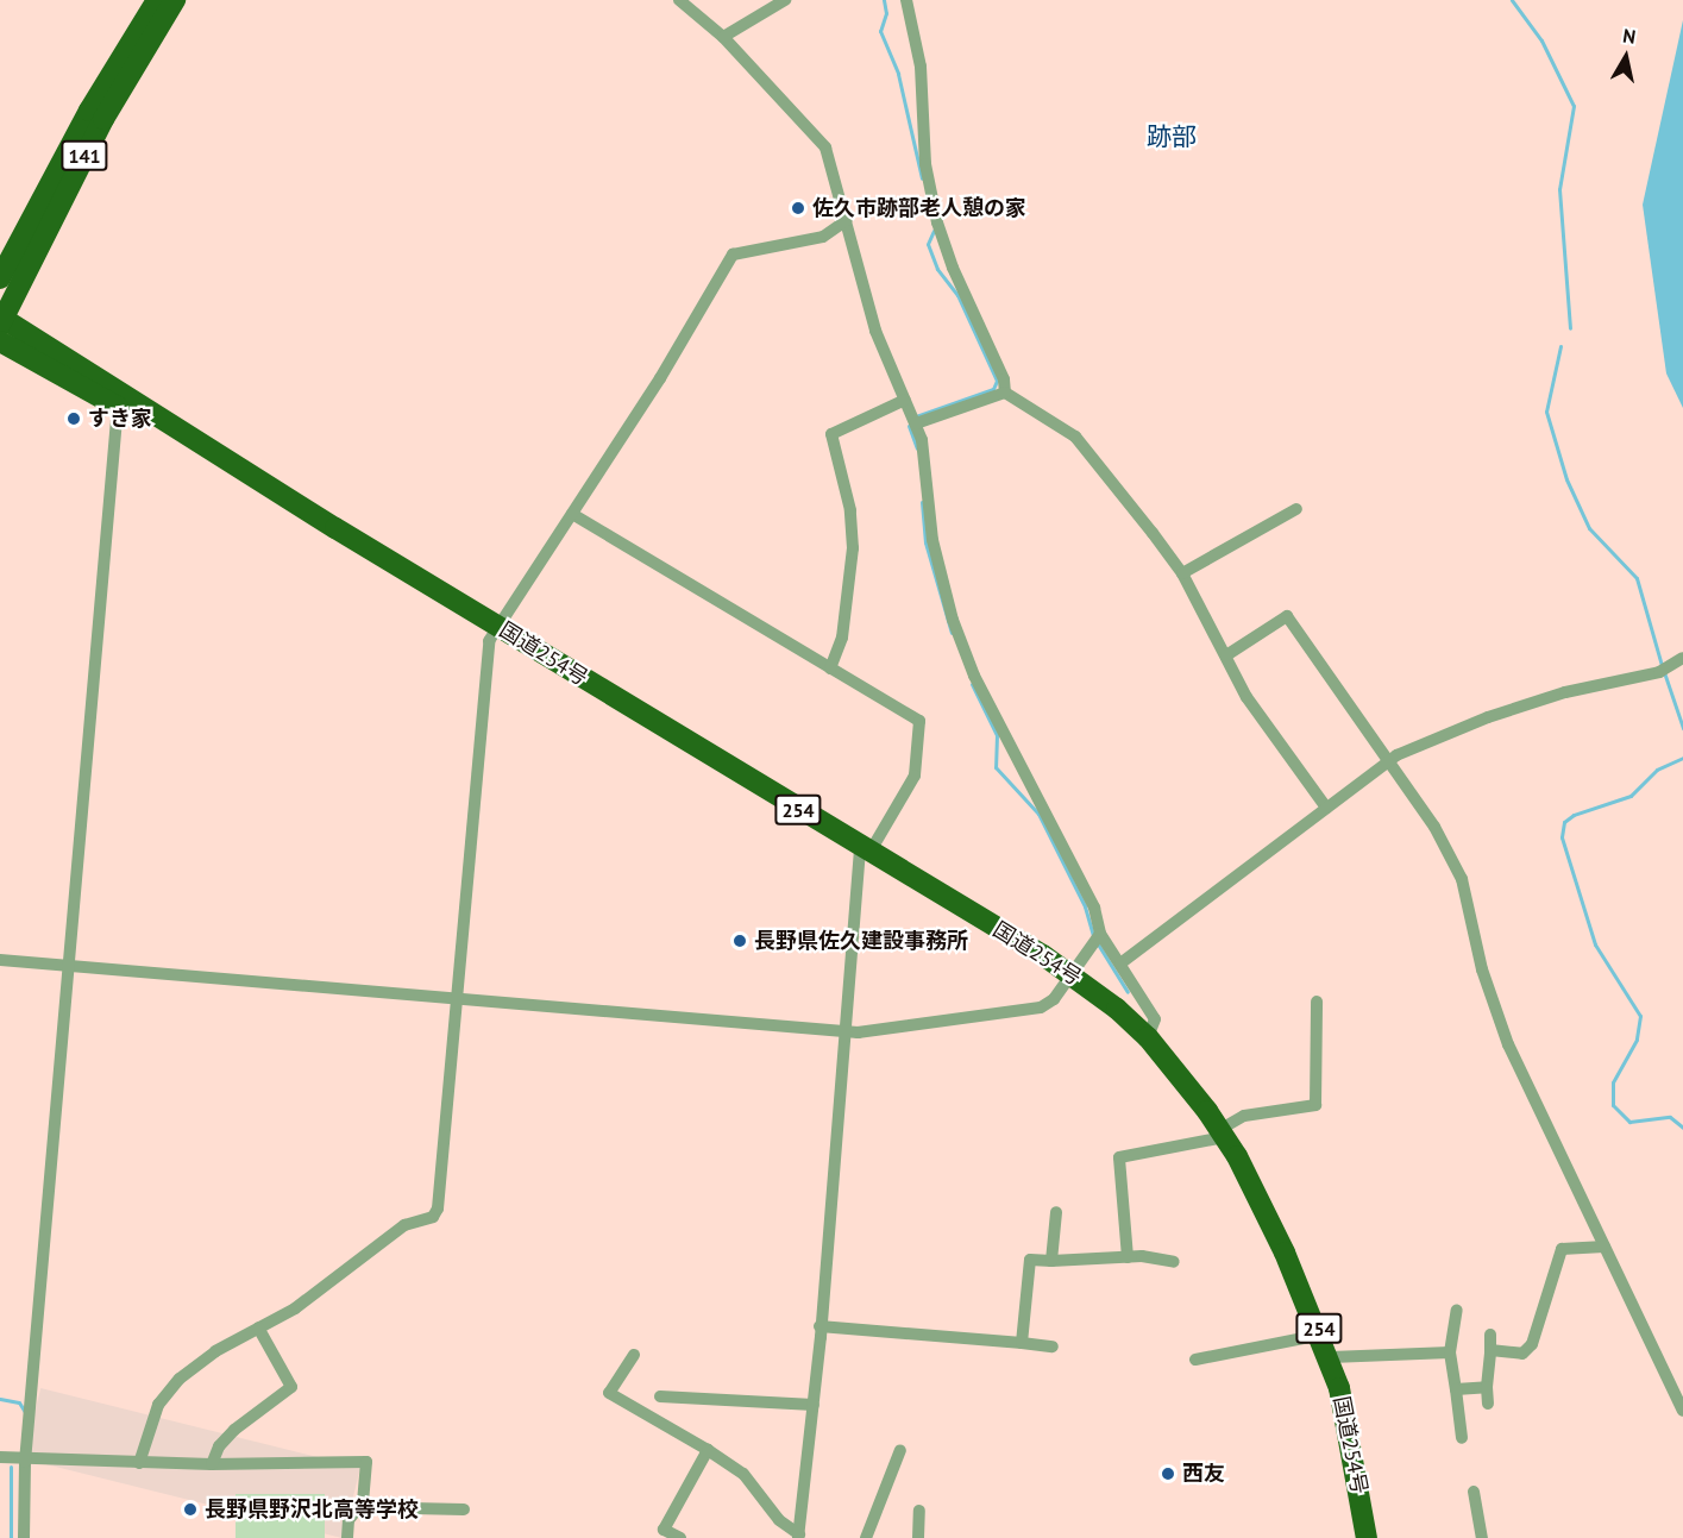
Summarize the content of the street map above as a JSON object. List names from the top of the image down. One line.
{"streets":{"highway":["141","国道254号","254"]},"crossings":[["141","国道254号"]],"districts":["跡部"],"places":["佐久市跡部老人憩の家","すき家","長野県佐久建設事務所","西友","長野県野沢北高等学校"],"north":"top"}
